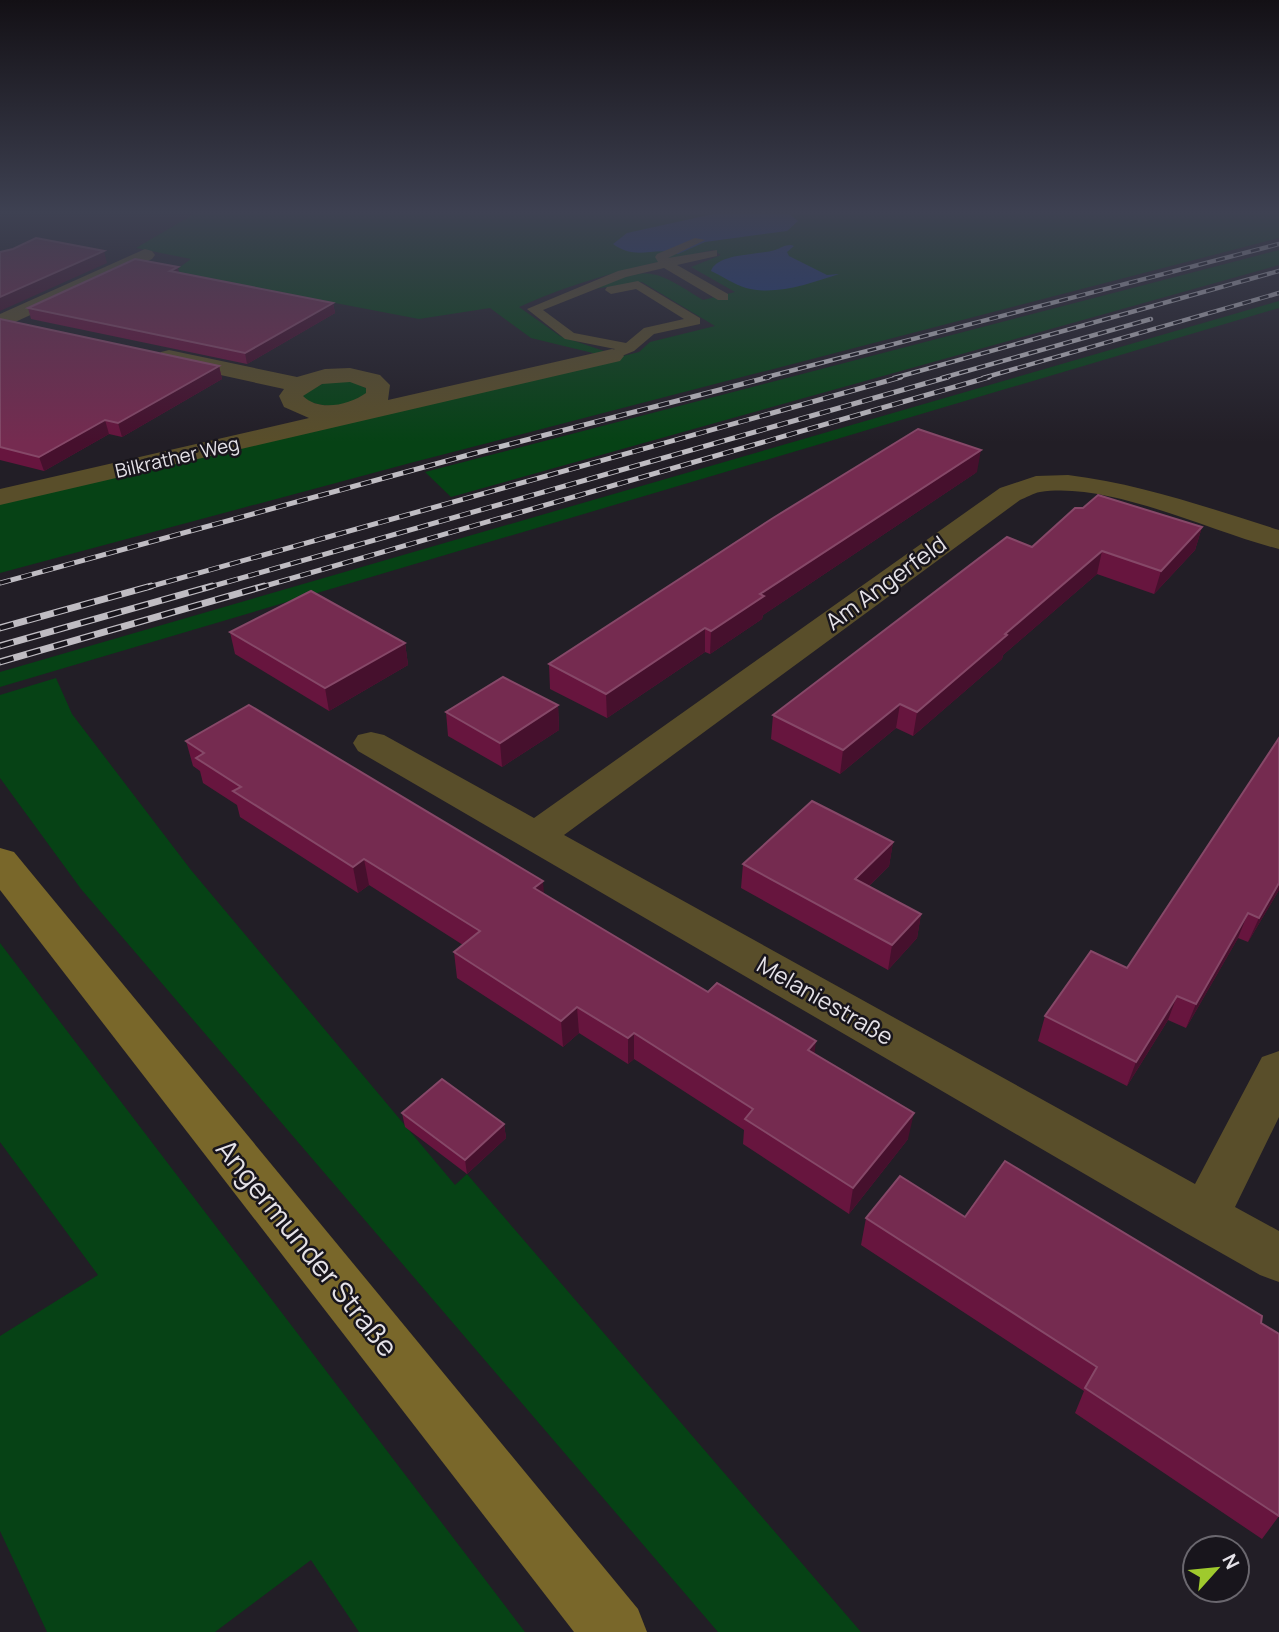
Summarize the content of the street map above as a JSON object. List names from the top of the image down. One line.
{"streets":{"main road":["Angermunder Straße"],"street":["Bilkrather Weg","Am Angerfeld","Melaniestraße"]},"crossings":[["Am Angerfeld","Melaniestraße"]],"north":"top right"}
